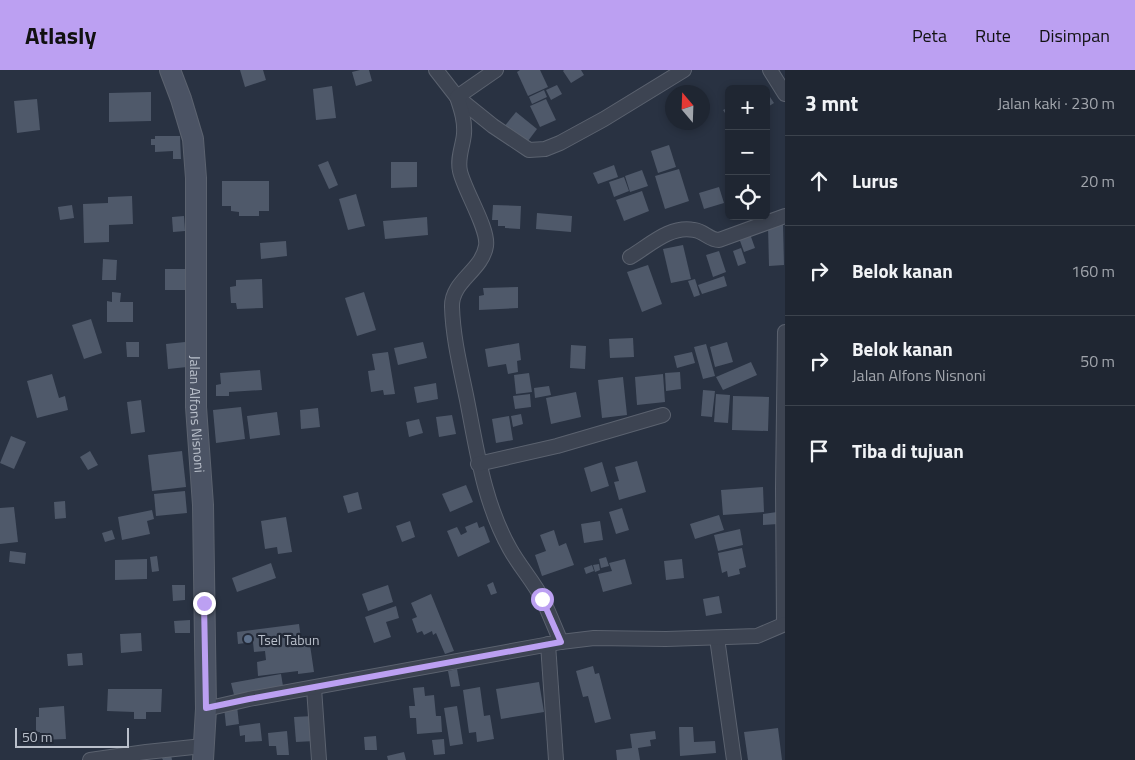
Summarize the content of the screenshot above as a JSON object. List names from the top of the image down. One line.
{"streets":{"main road":["Jalan Alfons Nisnoni"]},"places":["Tsel Tabun"],"scale_bar":"50 m","north":"top","page":{"header":"Atlasly","nav":["Peta","Rute","Disimpan"],"heading":["3 mnt","Jalan kaki · 230 m"],"map_buttons":["+","−"],"list":[["Lurus","20 m"],["Belok kanan","160 m"],["Belok kanan","Jalan Alfons Nisnoni","50 m"],"Tiba di tujuan"],"scale":"50 m"}}
